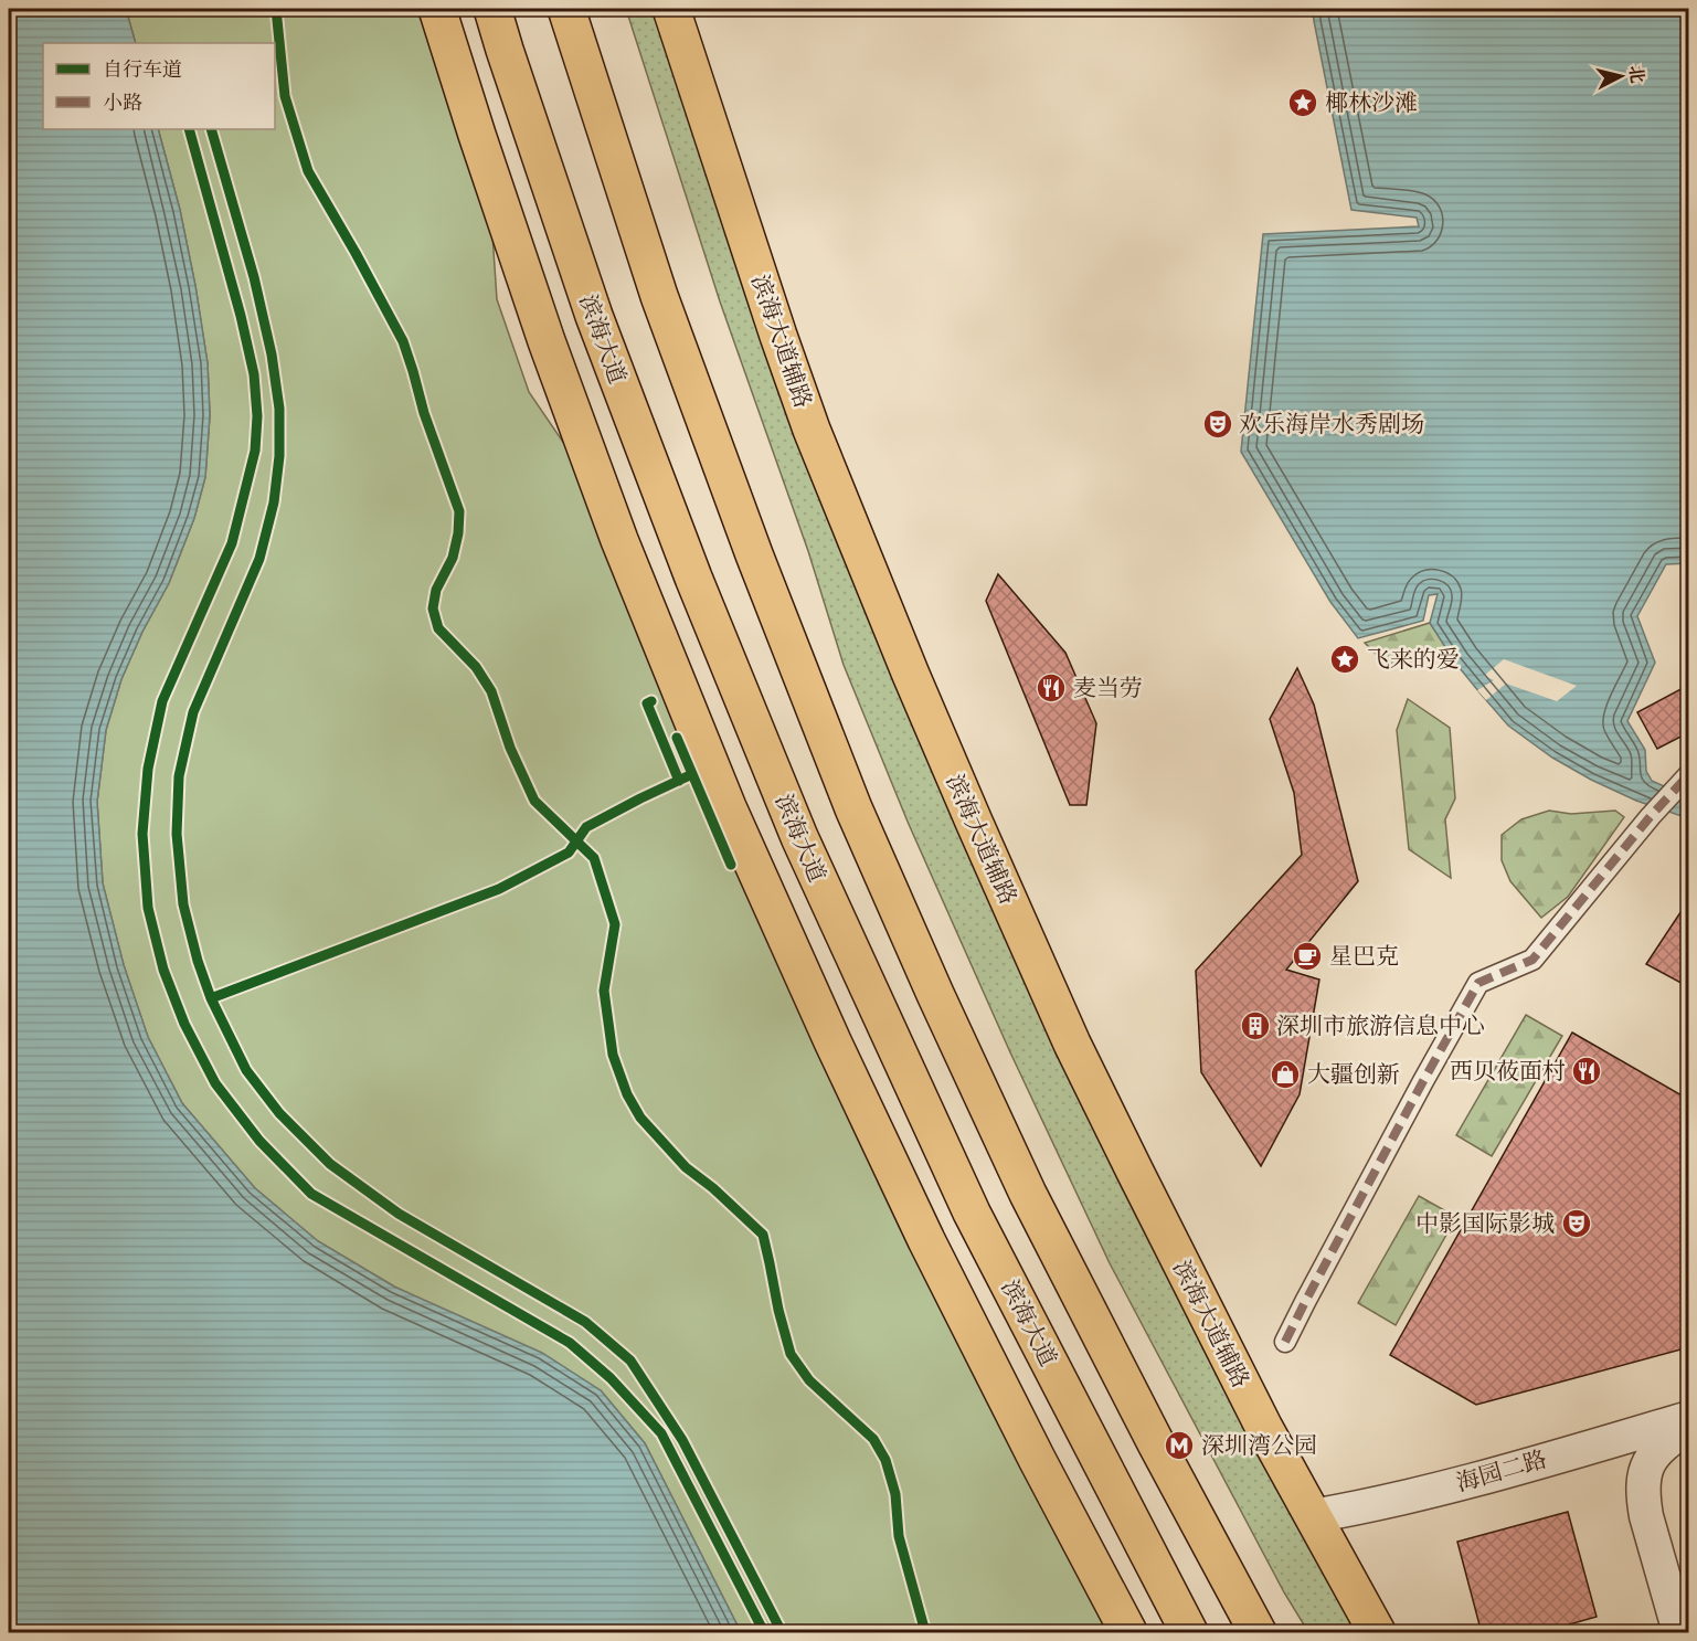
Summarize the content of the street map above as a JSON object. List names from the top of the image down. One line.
{"streets":{"main road":["滨海大道","滨海大道辅路"],"street":["海园二路"]},"crossings":[["滨海大道辅路","海园二路"]],"places":{"place":["椰林沙滩","飞来的爱"],"theatre":["欢乐海岸水秀剧场","中影国际影城"],"restaurant":["麦当劳","西贝莜面村"],"cafe":["星巴克"],"building":["深圳市旅游信息中心"],"shop":["大疆创新"],"metro station":["深圳湾公园"]},"legend":["自行车道","小路"],"north":"right"}
